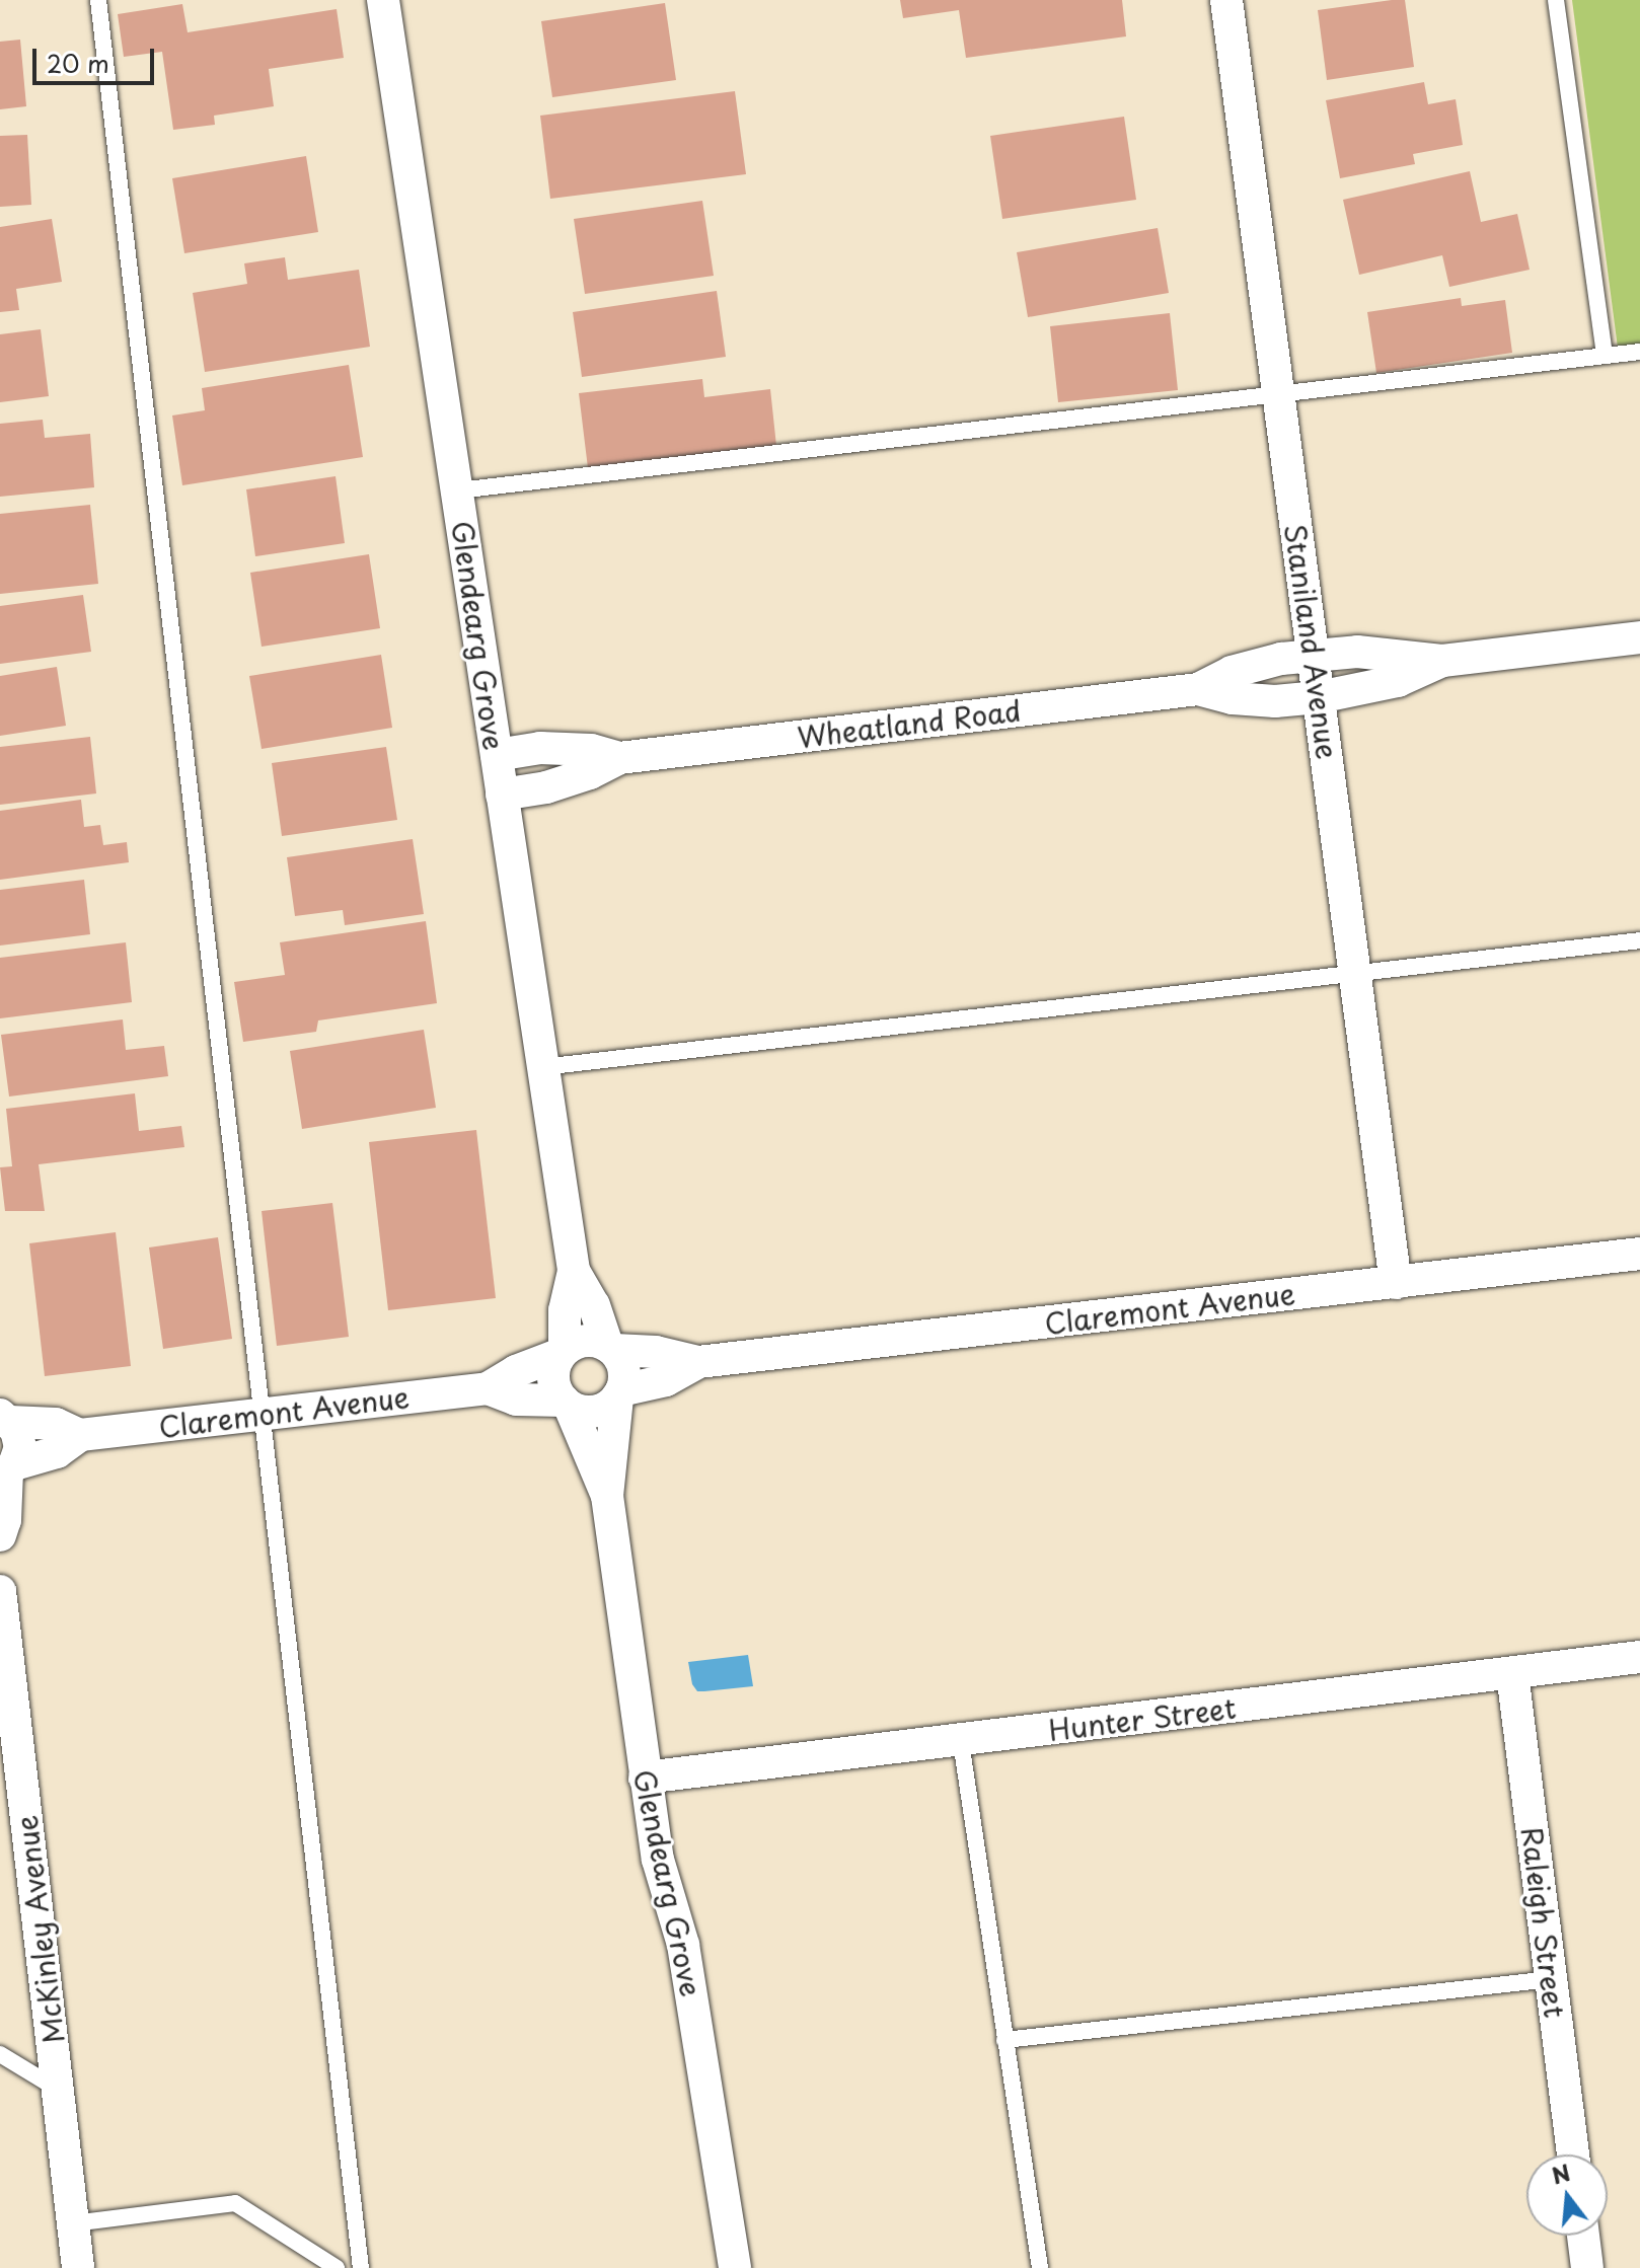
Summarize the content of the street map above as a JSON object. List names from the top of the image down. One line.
{"streets":{"street":["Glendearg Grove","Staniland Avenue","Wheatland Road","Claremont Avenue","Hunter Street","Raleigh Street","McKinley Avenue"]},"crossings":[["Glendearg Grove","Wheatland Road"],["Glendearg Grove","Claremont Avenue"],["Glendearg Grove","Hunter Street"],["Staniland Avenue","Wheatland Road"],["Staniland Avenue","Claremont Avenue"],["Hunter Street","Raleigh Street"]],"scale_bar":"20 m","north":"top"}
